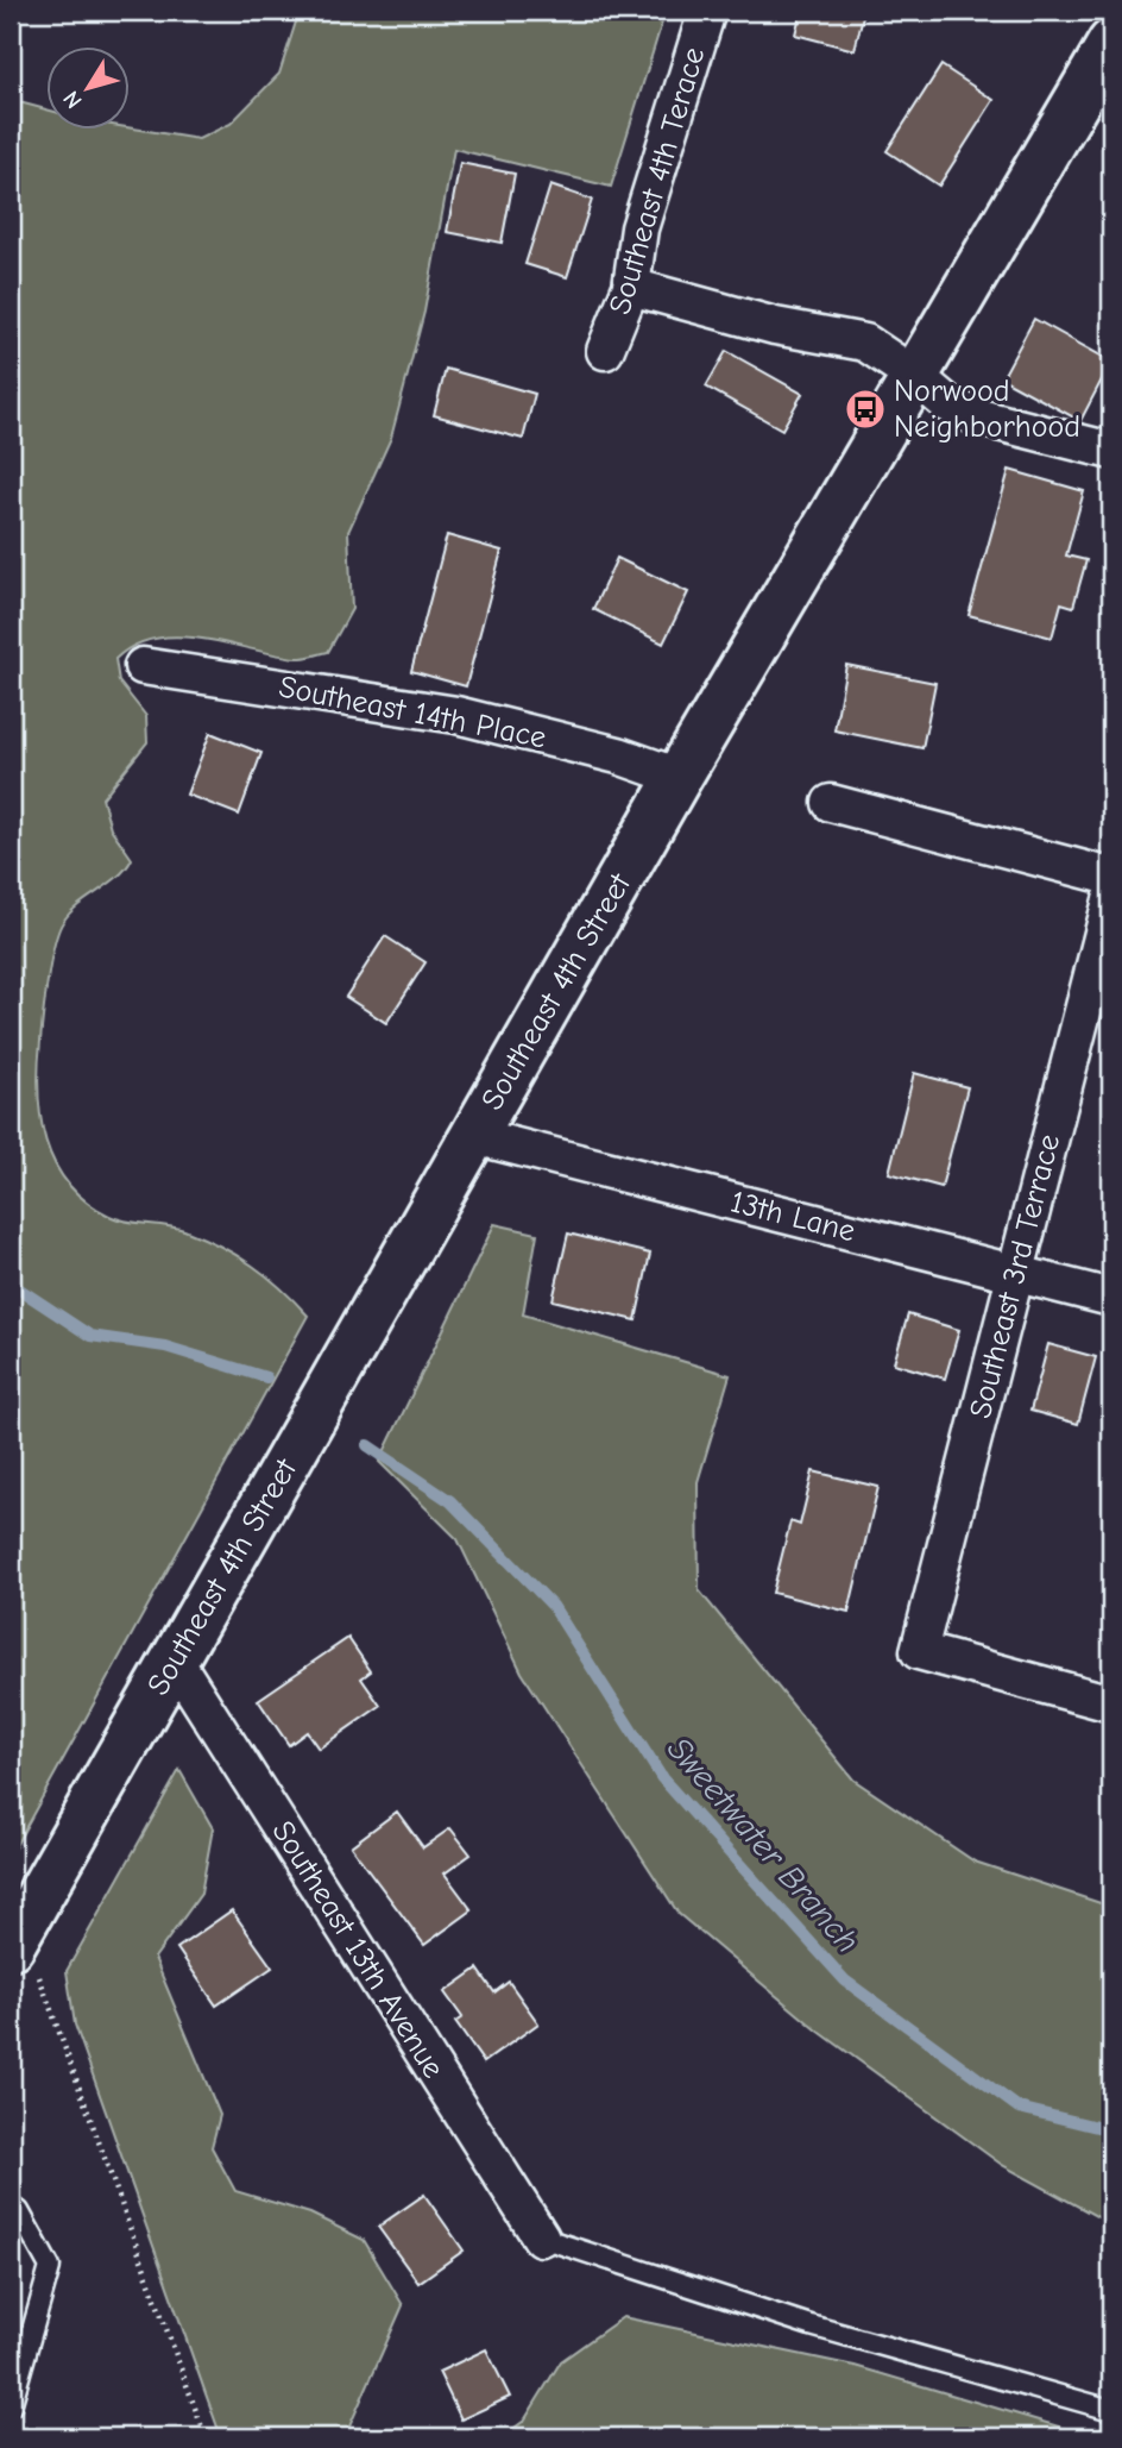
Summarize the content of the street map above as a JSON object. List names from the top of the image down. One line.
{"streets":{"street":["Southeast 4th Terace","Southeast 14th Place","Southeast 4th Street","13th Lane","Southeast 3rd Terrace","Southeast 13th Avenue"]},"crossings":[["Southeast 14th Place","Southeast 4th Street"],["Southeast 4th Street","13th Lane"],["Southeast 4th Street","Southeast 13th Avenue"],["13th Lane","Southeast 3rd Terrace"]],"water":["Sweetwater Branch"],"places":{"bus stop":["Norwood Neighborhood"]},"north":"bottom left"}
